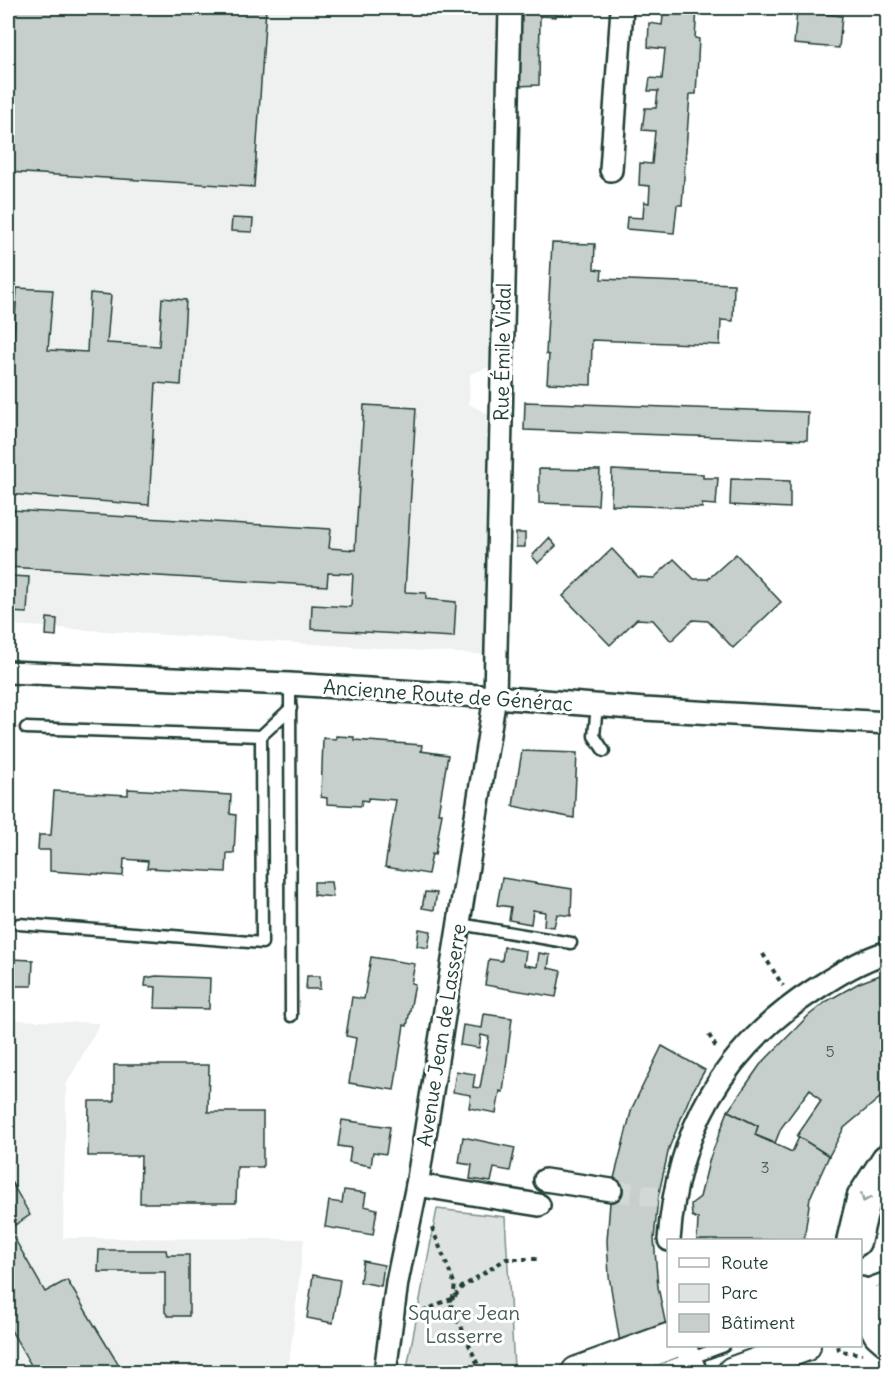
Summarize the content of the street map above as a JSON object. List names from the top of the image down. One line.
{"streets":{"street":["Rue Émile Vidal","Ancienne Route de Générac","Avenue Jean de Lasserre"]},"crossings":[["Rue Émile Vidal","Ancienne Route de Générac"],["Rue Émile Vidal","Avenue Jean de Lasserre"],["Ancienne Route de Générac","Avenue Jean de Lasserre"]],"parks":["Square Jean Lasserre"],"house_numbers":["5","3"],"legend":["Route","Parc","Bâtiment"]}
